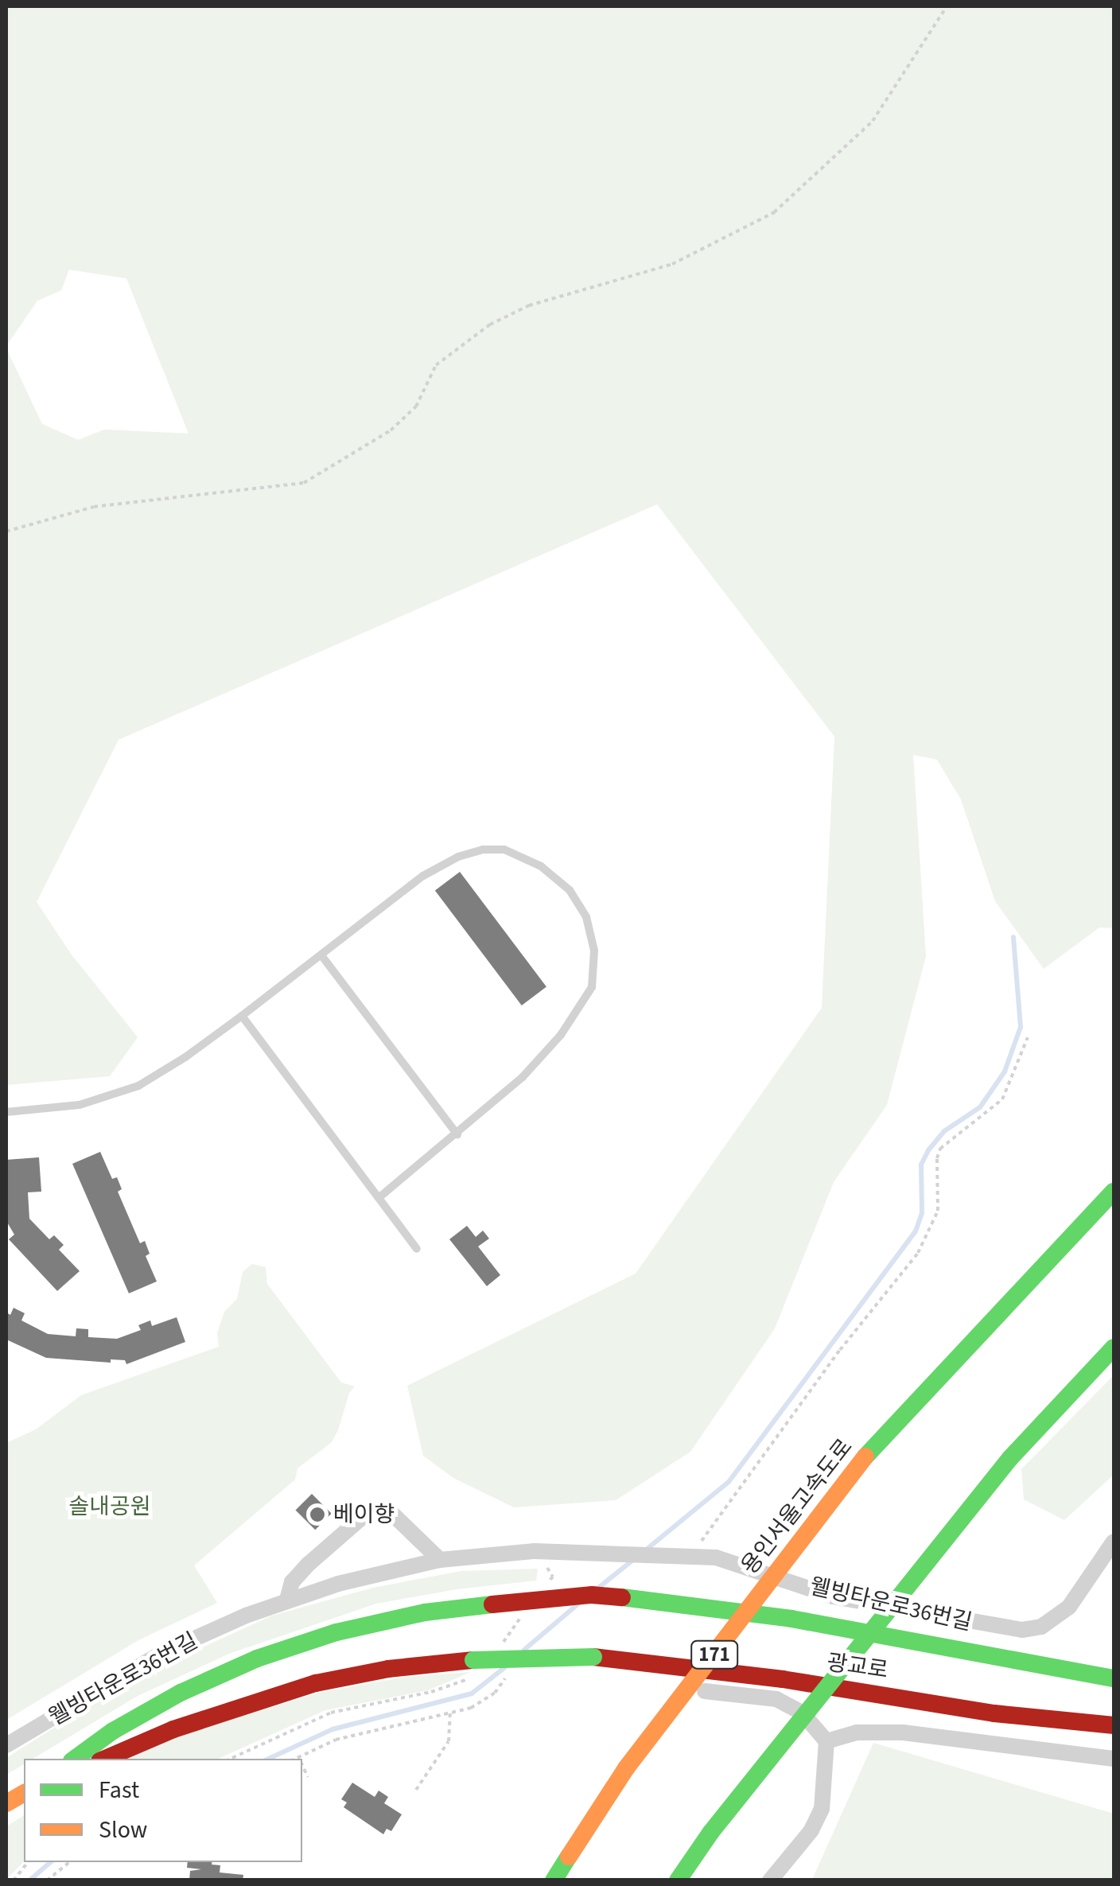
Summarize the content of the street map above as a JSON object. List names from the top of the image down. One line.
{"streets":{"main road":["용인서울고속도로","171","광교로"],"street":["웰빙타운로36번길"]},"parks":["솔내공원"],"places":["베이향"],"legend":["Fast","Slow"]}
